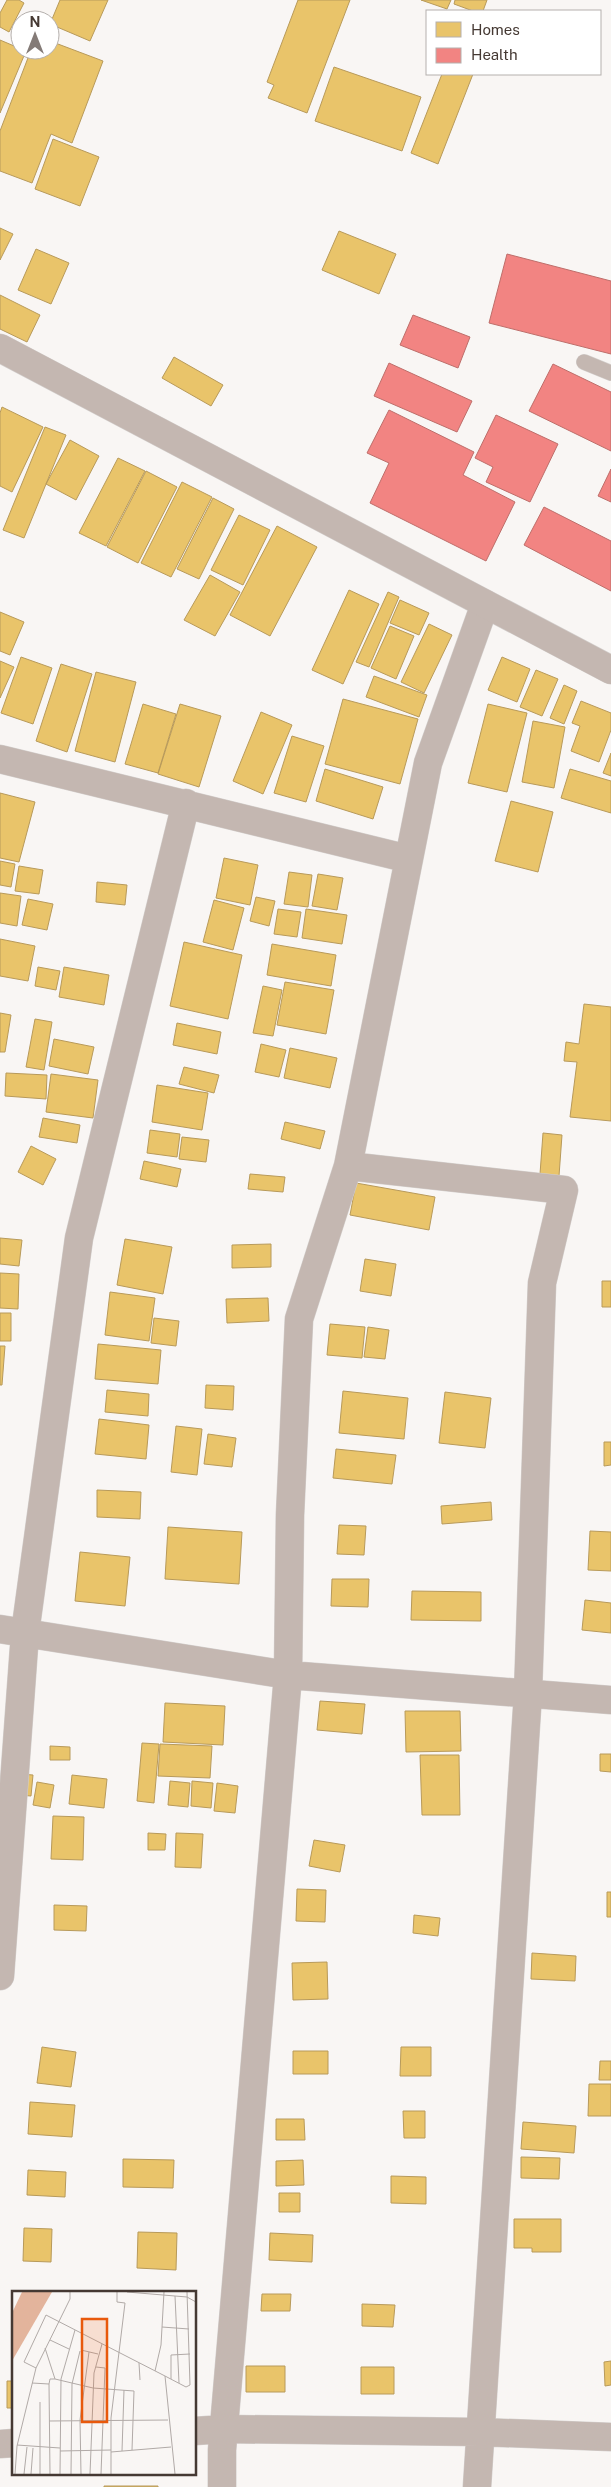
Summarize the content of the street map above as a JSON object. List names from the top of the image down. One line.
{"legend":["Homes","Health"],"north":"top"}
